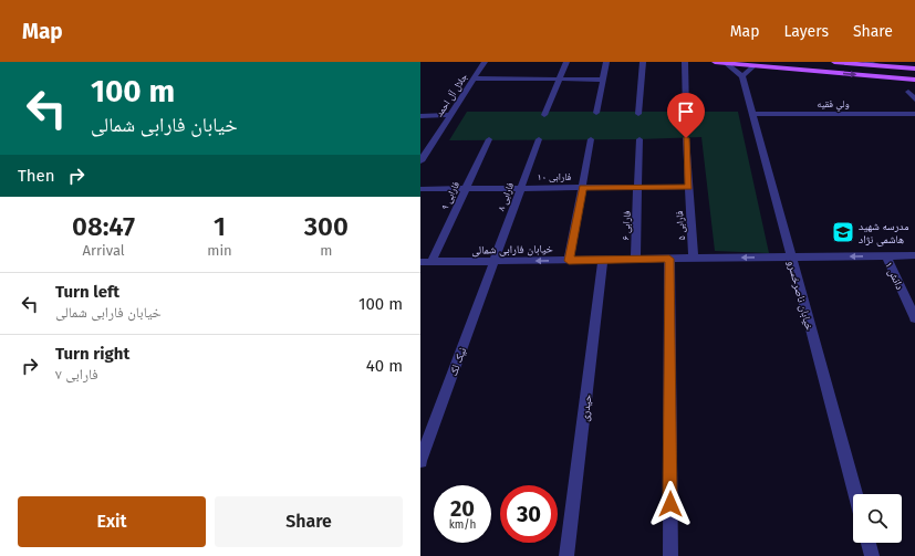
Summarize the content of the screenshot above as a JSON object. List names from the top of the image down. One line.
{"streets":{"street":["جلال آل احمد","ولي فقيه","فارابی ۱۰","فارابی ۹","فارابی ۸","فارابی ۶","فارابی ۵","خیابان فارابی شمالی","دانش ۱","خیابان ناصرخسرو","نیک لک","حیدری"]},"crossings":[["ولي فقيه","خیابان ناصرخسرو"],["فارابی ۱۰","فارابی ۹"],["فارابی ۱۰","فارابی ۸"],["فارابی ۱۰","فارابی ۶"],["فارابی ۱۰","فارابی ۵"],["فارابی ۹","خیابان فارابی شمالی"],["فارابی ۸","خیابان فارابی شمالی"],["فارابی ۸","نیک لک"],["فارابی ۵","خیابان فارابی شمالی"],["خیابان فارابی شمالی","دانش ۱"],["خیابان فارابی شمالی","خیابان ناصرخسرو"],["خیابان فارابی شمالی","نیک لک"],["خیابان فارابی شمالی","حیدری"]],"one_way":["خیابان فارابی شمالی"],"places":{"school or university":["مدرسه شهید ه‍اشمی نژاد"]},"page":{"header":"Map","nav":["Map","Layers","Share"],"turn":["100 m","خیابان فارابی شمالی"],"then":"Then","eta":["08:47","Arrival","1","min","300","m"],"list":[{"name":"Turn left","note":"خیابان فارابی شمالی","value":"100 m"},{"name":"Turn right","note":"فارابی ۷","value":"40 m"}],"speed":"20 km/h","limit":"30","buttons":["Exit","Share"]}}
